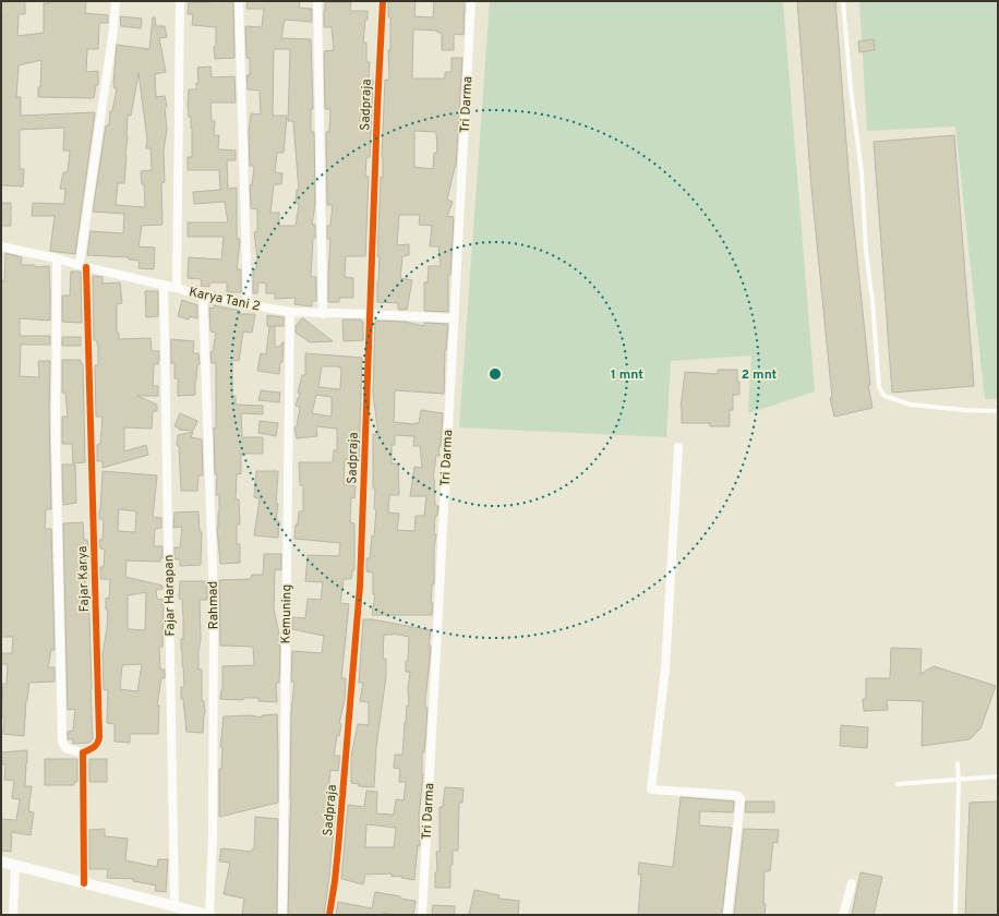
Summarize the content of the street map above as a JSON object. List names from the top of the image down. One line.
{"streets":{"street":["Sadpraja","Tri Darma","Karya Tani 2","Fajar Karya","Fajar Harapan","Rahmad","Kemuning"]},"crossings":[["Sadpraja","Karya Tani 2"],["Tri Darma","Karya Tani 2"],["Karya Tani 2","Fajar Karya"],["Karya Tani 2","Fajar Harapan"],["Karya Tani 2","Rahmad"],["Karya Tani 2","Kemuning"]],"rings":["1 mnt","2 mnt"]}
